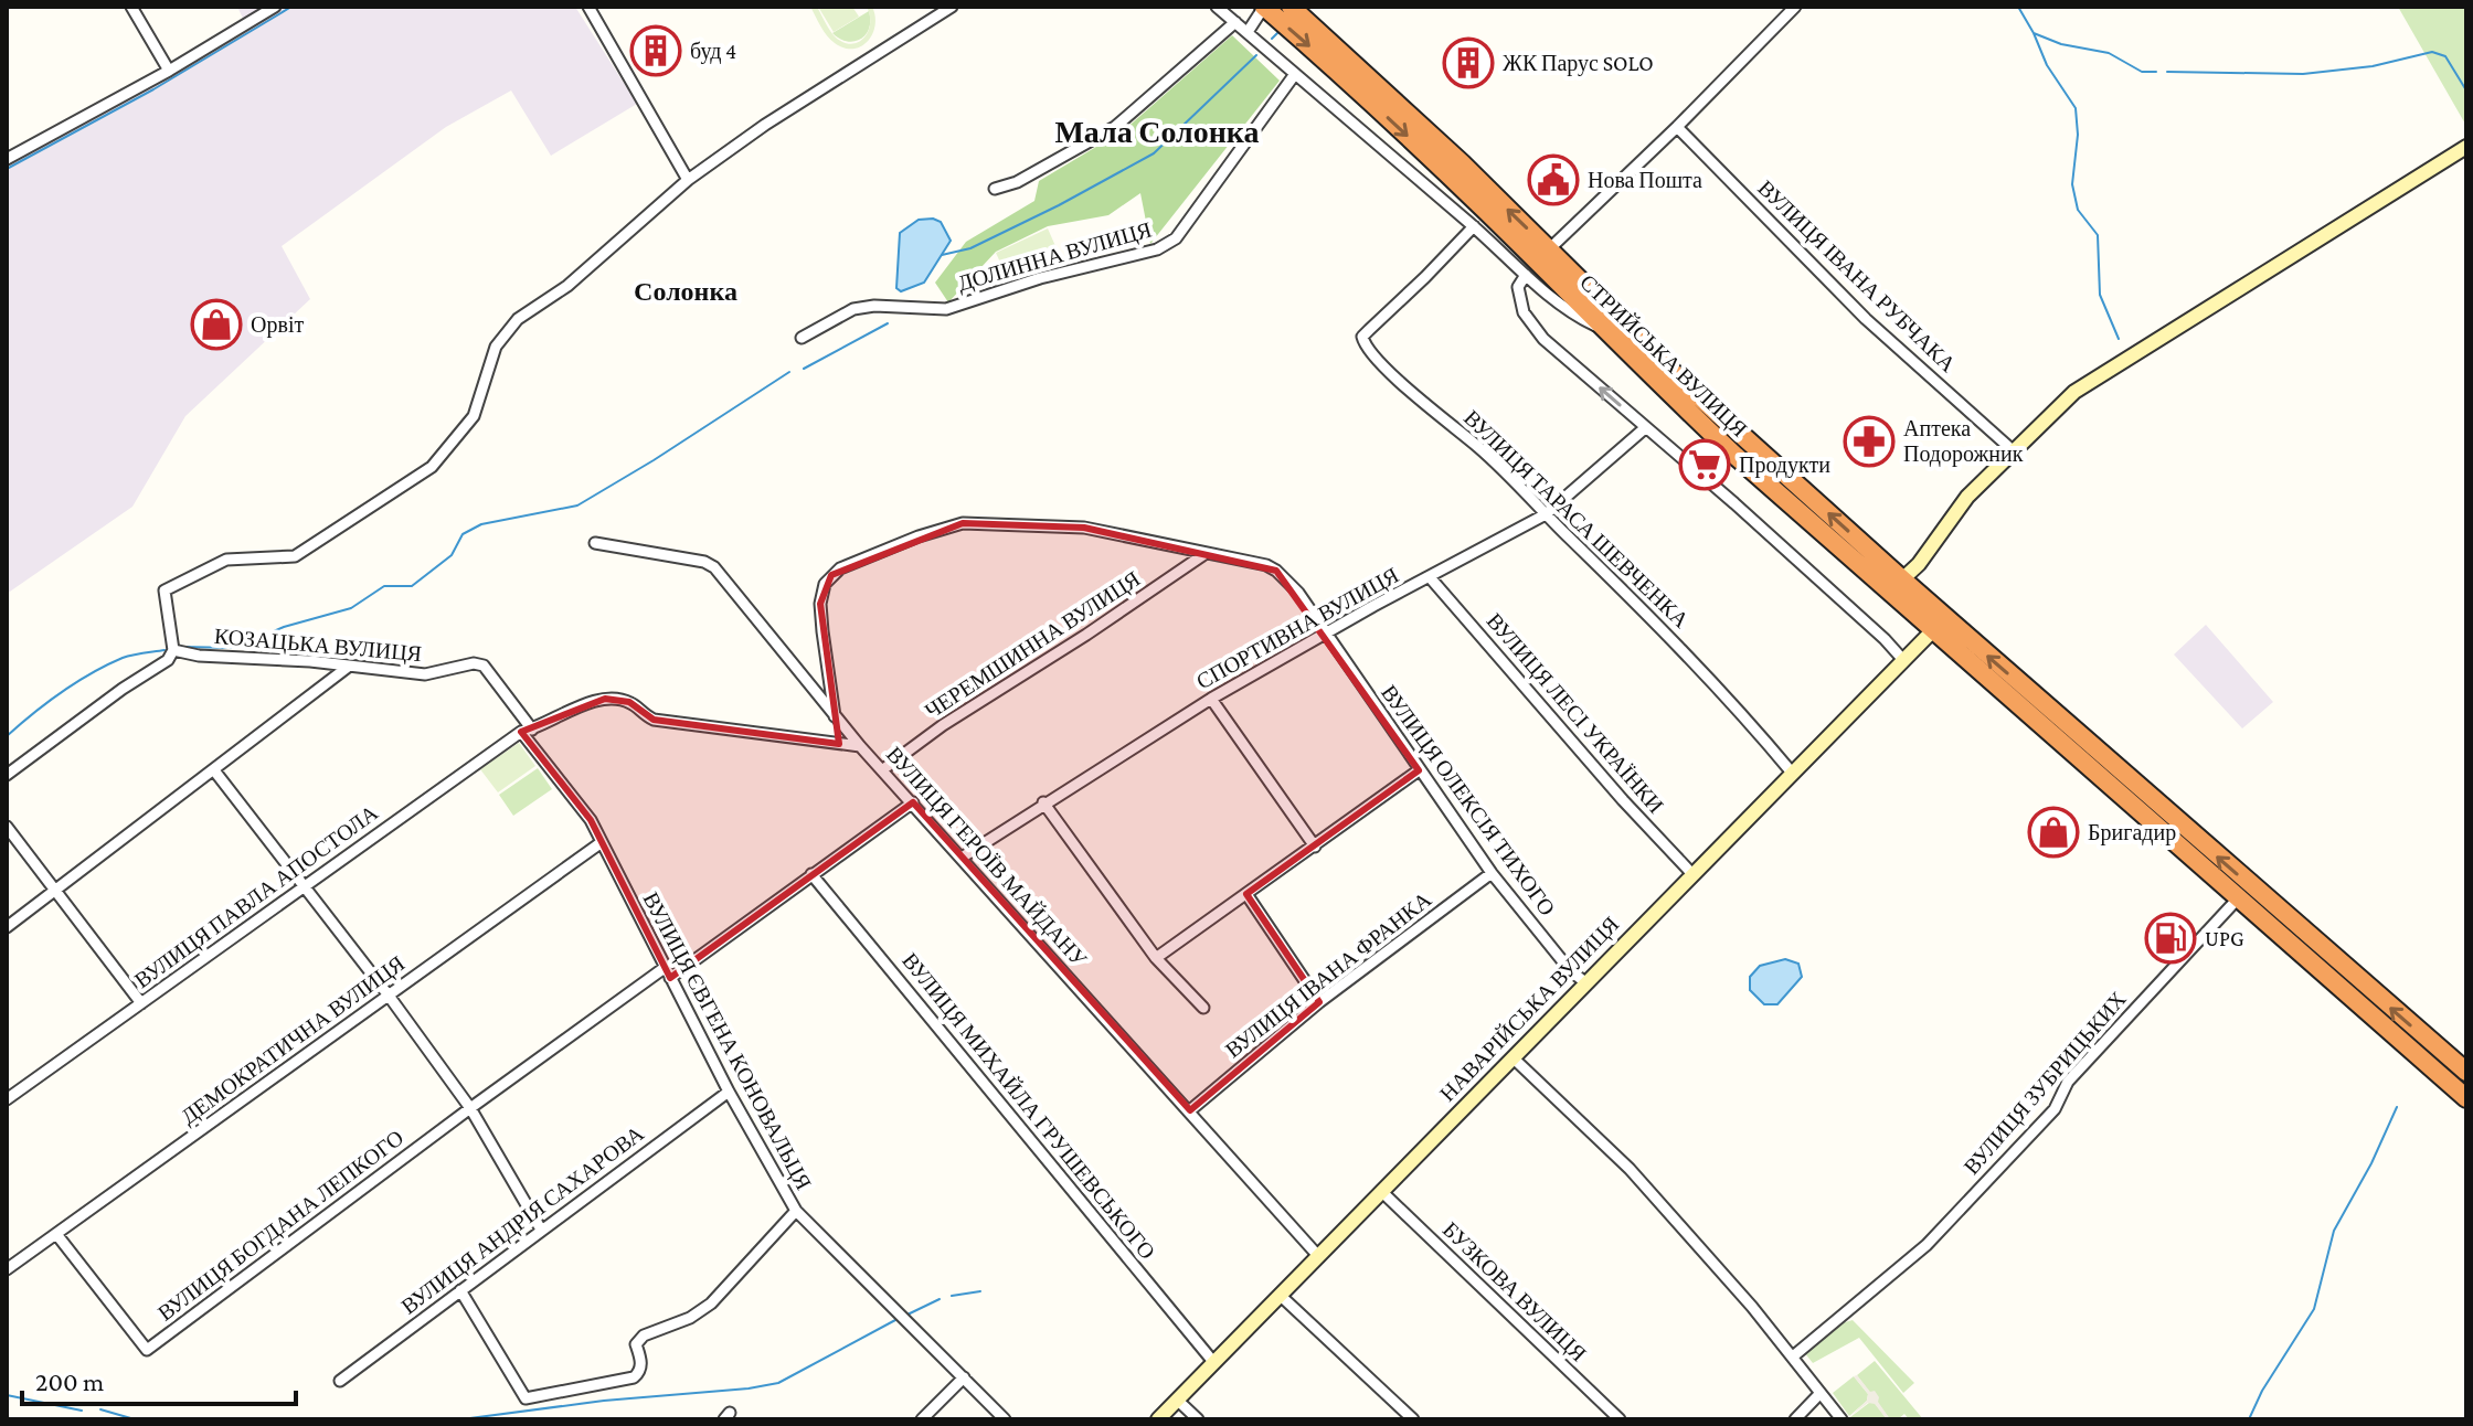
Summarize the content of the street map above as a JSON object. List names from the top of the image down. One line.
{"streets":{"highway":["СТРИЙСЬКА ВУЛИЦЯ"],"street":["ДОЛИННА ВУЛИЦЯ","ВУЛИЦЯ ІВАНА РУБЧАКА","ВУЛИЦЯ ТАРАСА ШЕВЧЕНКА","СПОРТИВНА ВУЛИЦЯ","КОЗАЦЬКА ВУЛИЦЯ","ЧЕРЕМШИННА ВУЛИЦЯ","ВУЛИЦЯ ЛЕСІ УКРАЇНКИ","ВУЛИЦЯ ОЛЕКСІЯ ТИХОГО","ВУЛИЦЯ ГЕРОЇВ МАЙДАНУ","ВУЛИЦЯ ПАВЛА АПОСТОЛА","ВУЛИЦЯ ІВАНА ФРАНКА","НАВАРІЙСЬКА ВУЛИЦЯ","ДЕМОКРАТИЧНА ВУЛИЦЯ","ВУЛИЦЯ ЄВГЕНА КОНОВАЛЬЦЯ","ВУЛИЦЯ ЗУБРИЦЬКИХ","ВУЛИЦЯ МИХАЙЛА ГРУШЕВСЬКОГО","ВУЛИЦЯ АНДРІЯ САХАРОВА","ВУЛИЦЯ БОГДАНА ЛЕПКОГО","БУЗКОВА ВУЛИЦЯ"]},"crossings":[["СТРИЙСЬКА ВУЛИЦЯ","НАВАРІЙСЬКА ВУЛИЦЯ"],["СТРИЙСЬКА ВУЛИЦЯ","ВУЛИЦЯ ЗУБРИЦЬКИХ"],["ВУЛИЦЯ ТАРАСА ШЕВЧЕНКА","СПОРТИВНА ВУЛИЦЯ"],["ВУЛИЦЯ ТАРАСА ШЕВЧЕНКА","НАВАРІЙСЬКА ВУЛИЦЯ"],["СПОРТИВНА ВУЛИЦЯ","ВУЛИЦЯ ЛЕСІ УКРАЇНКИ"],["СПОРТИВНА ВУЛИЦЯ","ВУЛИЦЯ ОЛЕКСІЯ ТИХОГО"],["СПОРТИВНА ВУЛИЦЯ","ВУЛИЦЯ ГЕРОЇВ МАЙДАНУ"],["КОЗАЦЬКА ВУЛИЦЯ","ВУЛИЦЯ ПАВЛА АПОСТОЛА"],["КОЗАЦЬКА ВУЛИЦЯ","ВУЛИЦЯ ЄВГЕНА КОНОВАЛЬЦЯ"],["ЧЕРЕМШИННА ВУЛИЦЯ","ВУЛИЦЯ ОЛЕКСІЯ ТИХОГО"],["ЧЕРЕМШИННА ВУЛИЦЯ","ВУЛИЦЯ ГЕРОЇВ МАЙДАНУ"],["ВУЛИЦЯ ЛЕСІ УКРАЇНКИ","НАВАРІЙСЬКА ВУЛИЦЯ"],["ВУЛИЦЯ ОЛЕКСІЯ ТИХОГО","ВУЛИЦЯ ГЕРОЇВ МАЙДАНУ"],["ВУЛИЦЯ ОЛЕКСІЯ ТИХОГО","ВУЛИЦЯ ІВАНА ФРАНКА"],["ВУЛИЦЯ ОЛЕКСІЯ ТИХОГО","НАВАРІЙСЬКА ВУЛИЦЯ"],["ВУЛИЦЯ ГЕРОЇВ МАЙДАНУ","ВУЛИЦЯ ПАВЛА АПОСТОЛА"],["ВУЛИЦЯ ГЕРОЇВ МАЙДАНУ","ВУЛИЦЯ ІВАНА ФРАНКА"],["ВУЛИЦЯ ГЕРОЇВ МАЙДАНУ","НАВАРІЙСЬКА ВУЛИЦЯ"],["ВУЛИЦЯ ГЕРОЇВ МАЙДАНУ","ВУЛИЦЯ БОГДАНА ЛЕПКОГО"],["ВУЛИЦЯ ПАВЛА АПОСТОЛА","ВУЛИЦЯ ЄВГЕНА КОНОВАЛЬЦЯ"],["НАВАРІЙСЬКА ВУЛИЦЯ","ВУЛИЦЯ МИХАЙЛА ГРУШЕВСЬКОГО"],["НАВАРІЙСЬКА ВУЛИЦЯ","БУЗКОВА ВУЛИЦЯ"],["ДЕМОКРАТИЧНА ВУЛИЦЯ","ВУЛИЦЯ ЄВГЕНА КОНОВАЛЬЦЯ"],["ДЕМОКРАТИЧНА ВУЛИЦЯ","ВУЛИЦЯ БОГДАНА ЛЕПКОГО"],["ВУЛИЦЯ ЄВГЕНА КОНОВАЛЬЦЯ","ВУЛИЦЯ АНДРІЯ САХАРОВА"],["ВУЛИЦЯ ЄВГЕНА КОНОВАЛЬЦЯ","ВУЛИЦЯ БОГДАНА ЛЕПКОГО"],["ВУЛИЦЯ МИХАЙЛА ГРУШЕВСЬКОГО","ВУЛИЦЯ БОГДАНА ЛЕПКОГО"]],"districts":["Мала Солонка","Солонка"],"places":{"building":["буд 4","ЖК Парус SOLO"],"public building":["Нова Пошта"],"shop":["Орвіт","Бригадир"],"pharmacy":["Аптека Подорожник"],"supermarket":["Продукти"],"fuel station":["UPG"]},"scale_bar":"200 m"}
